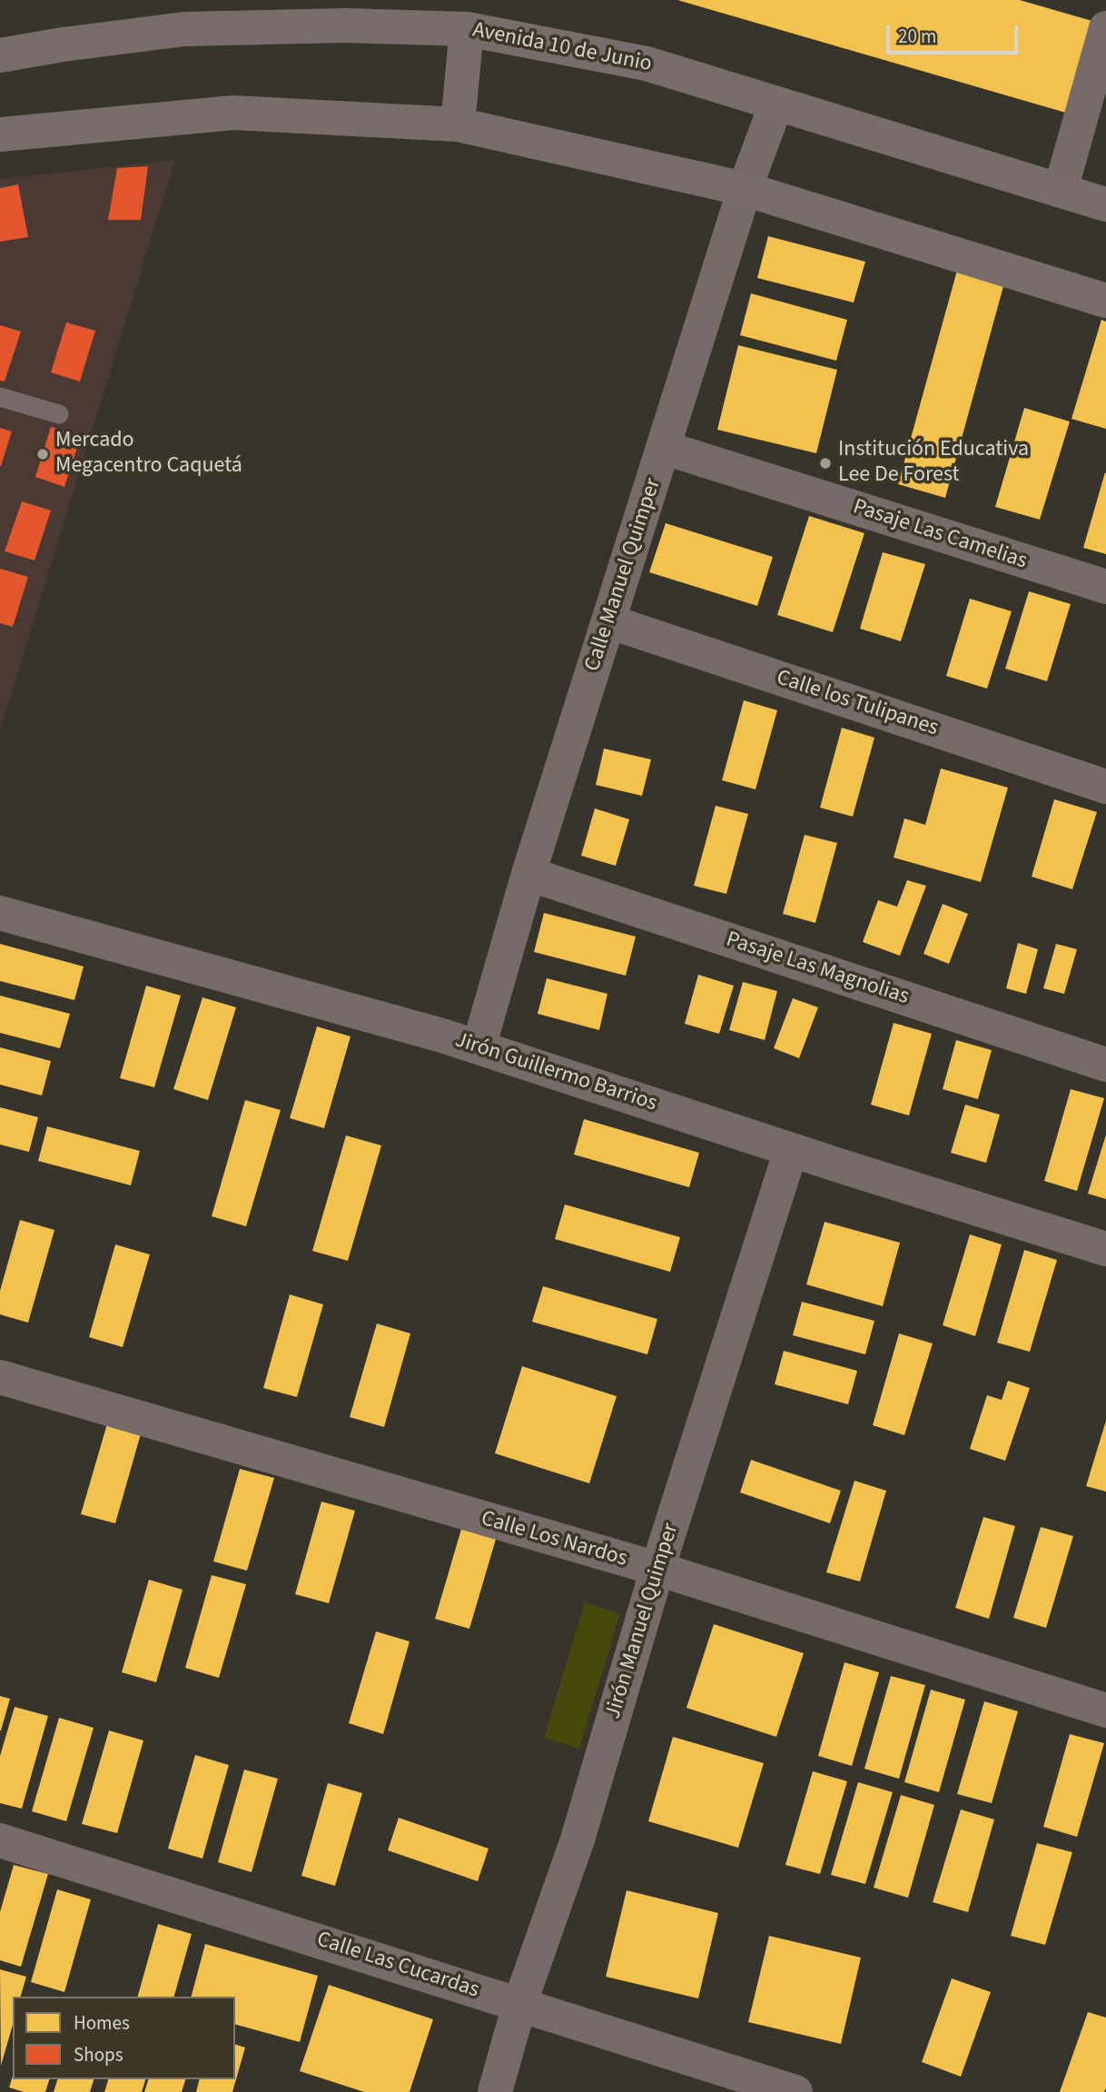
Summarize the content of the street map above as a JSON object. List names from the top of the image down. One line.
{"streets":{"street":["Avenida 10 de Junio","Pasaje Las Camelias","Calle Manuel Quimper","Calle los Tulipanes","Pasaje Las Magnolias","Jirón Guillermo Barrios","Calle Los Nardos","Jirón Manuel Quimper","Calle Las Cucardas"]},"crossings":[["Avenida 10 de Junio","Calle Manuel Quimper"],["Pasaje Las Camelias","Calle Manuel Quimper"],["Calle Manuel Quimper","Calle los Tulipanes"],["Calle Manuel Quimper","Pasaje Las Magnolias"],["Calle Manuel Quimper","Jirón Guillermo Barrios"],["Jirón Guillermo Barrios","Jirón Manuel Quimper"],["Calle Los Nardos","Jirón Manuel Quimper"],["Jirón Manuel Quimper","Calle Las Cucardas"]],"places":["Mercado Megacentro Caquetá","Institución Educativa Lee De Forest"],"legend":["Homes","Shops"],"scale_bar":"20 m"}
